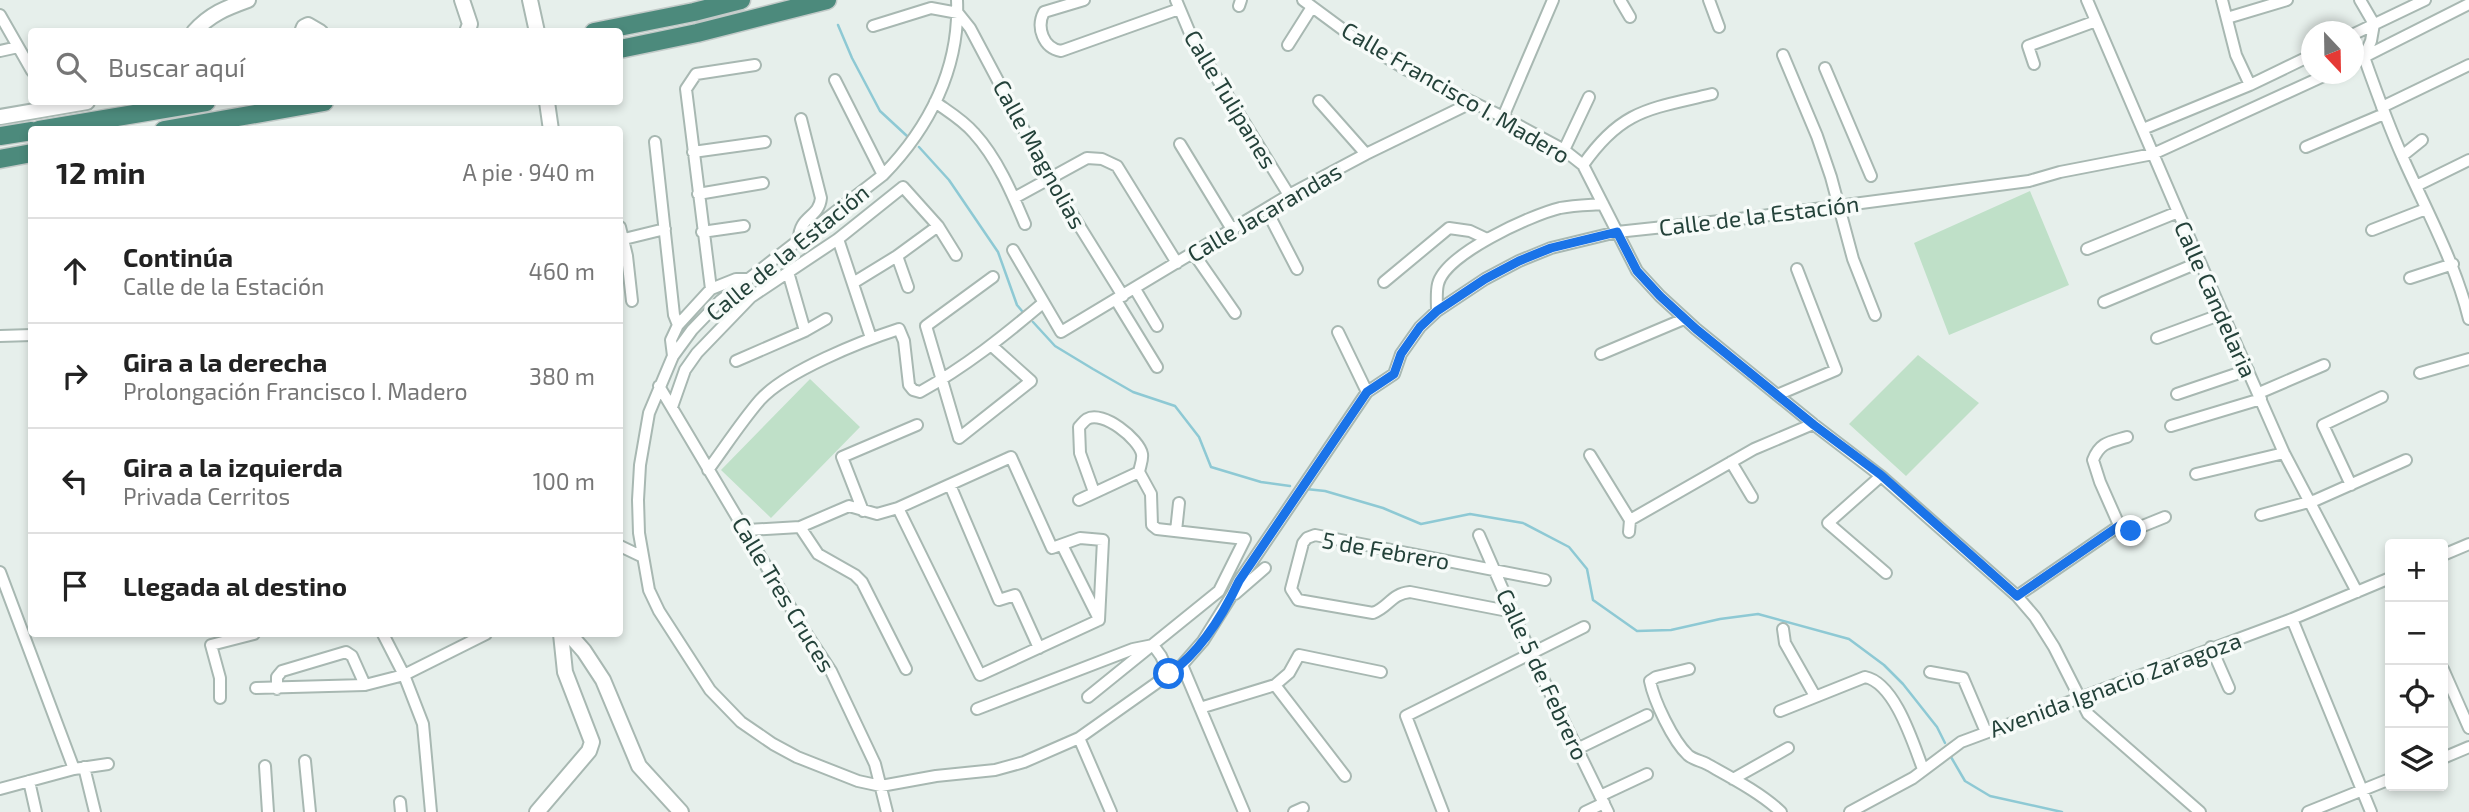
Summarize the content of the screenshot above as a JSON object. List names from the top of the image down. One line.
{"streets":{"street":["Calle Francisco I. Madero","Calle Tulipanes","Calle Magnolias","Calle Jacarandas","Calle de la Estación","Calle Candelaria","5 de Febrero","Calle Tres Cruces","Calle 5 de Febrero","Avenida Ignacio Zaragoza"]},"crossings":[["Calle Francisco I. Madero","Calle Jacarandas"],["Calle Francisco I. Madero","Calle de la Estación"],["Calle Francisco I. Madero","Avenida Ignacio Zaragoza"],["Calle Tulipanes","Calle Jacarandas"],["Calle Magnolias","Calle Jacarandas"],["Calle Magnolias","Calle de la Estación"],["Calle de la Estación","Calle Candelaria"],["Calle de la Estación","Calle Tres Cruces"],["Calle Candelaria","Avenida Ignacio Zaragoza"],["5 de Febrero","Calle 5 de Febrero"]],"north":"bottom","page":{"search":"Buscar aquí","heading":["12 min","A pie · 940 m"],"list":[["Continúa","Calle de la Estación","460 m"],["Gira a la derecha","Prolongación Francisco I. Madero","380 m"],["Gira a la izquierda","Privada Cerritos","100 m"],"Llegada al destino"],"map_buttons":["+","−"]}}
